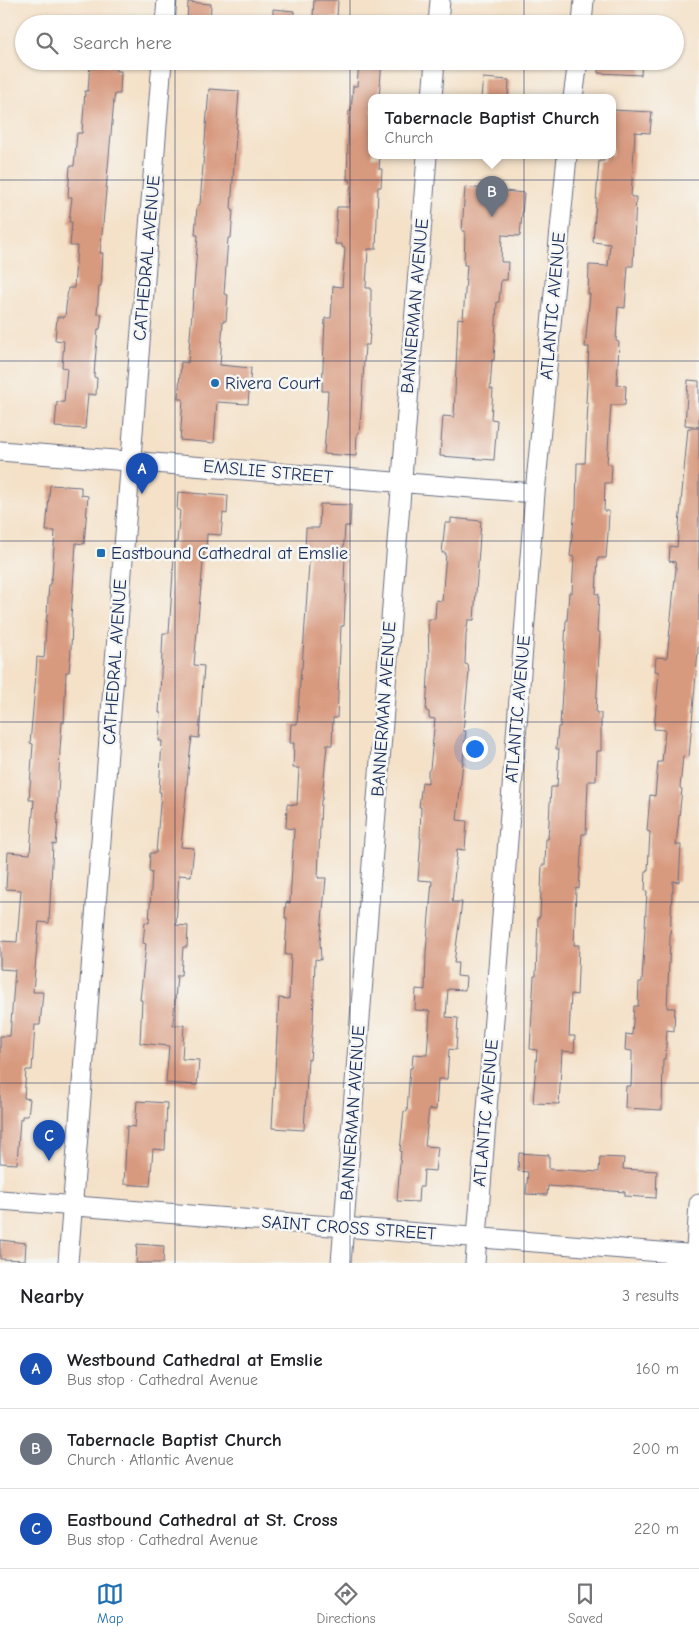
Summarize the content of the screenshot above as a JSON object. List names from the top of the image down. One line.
{"streets":{"street":["CATHEDRAL AVENUE","BANNERMAN AVENUE","ATLANTIC AVENUE","EMSLIE STREET","SAINT CROSS STREET"]},"crossings":[["CATHEDRAL AVENUE","EMSLIE STREET"],["CATHEDRAL AVENUE","SAINT CROSS STREET"],["BANNERMAN AVENUE","EMSLIE STREET"],["BANNERMAN AVENUE","SAINT CROSS STREET"],["ATLANTIC AVENUE","EMSLIE STREET"],["ATLANTIC AVENUE","SAINT CROSS STREET"]],"places":{"other":["Rivera Court"],"transit":["Eastbound Cathedral at Emslie"]},"page":{"search":"Search here","popup":["Tabernacle Baptist Church","Church"],"pins":["B","A","C"],"heading":["Nearby","3 results"],"list":[{"mark":"A","name":"Westbound Cathedral at Emslie","note":"Bus stop · Cathedral Avenue","value":"160 m"},{"mark":"B","name":"Tabernacle Baptist Church","note":"Church · Atlantic Avenue","value":"200 m"},{"mark":"C","name":"Eastbound Cathedral at St. Cross","note":"Bus stop · Cathedral Avenue","value":"220 m"}],"nav":["Map","Directions","Saved"]}}
